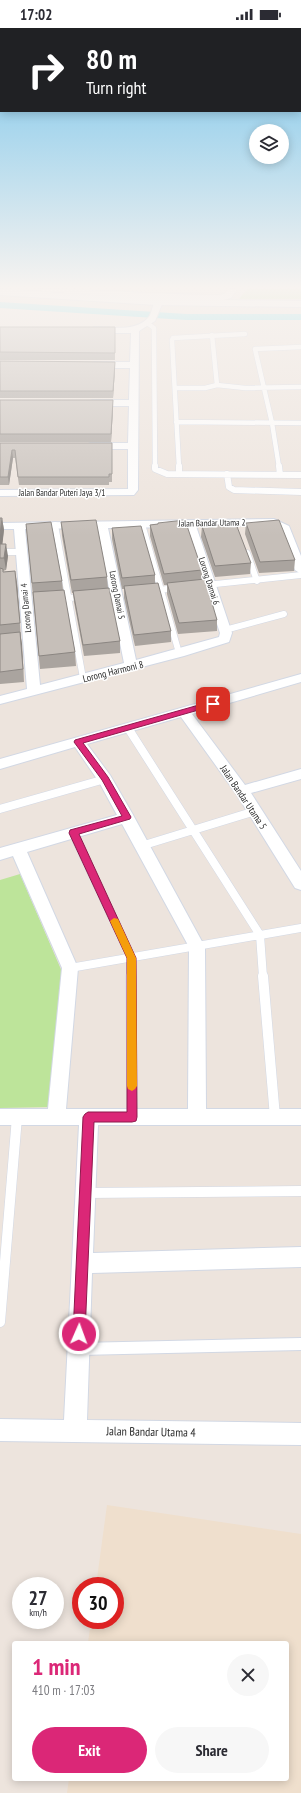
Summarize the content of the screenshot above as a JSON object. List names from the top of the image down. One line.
{"streets":{"street":["Jalan Bandar Puteri Jaya 3/1","Jalan Bandar Utama 2","Lorong Damai 6","Lorong Damai 5","Lorong Damai 4","Lorong Harmoni 8","Jalan Bandar Utama 5","Jalan Bandar Utama 4"]},"crossings":[["Jalan Bandar Utama 2","Lorong Damai 6"],["Jalan Bandar Utama 2","Lorong Damai 5"],["Jalan Bandar Utama 2","Lorong Damai 4"],["Lorong Damai 6","Lorong Harmoni 8"],["Lorong Damai 5","Lorong Harmoni 8"],["Lorong Damai 4","Lorong Harmoni 8"]],"page":{"status":"17:02","turn":["80 m","Turn right"],"speed":"27 km/h","limit":"30","heading":["1 min","410 m · 17:03"],"buttons":["Exit","Share"]}}
